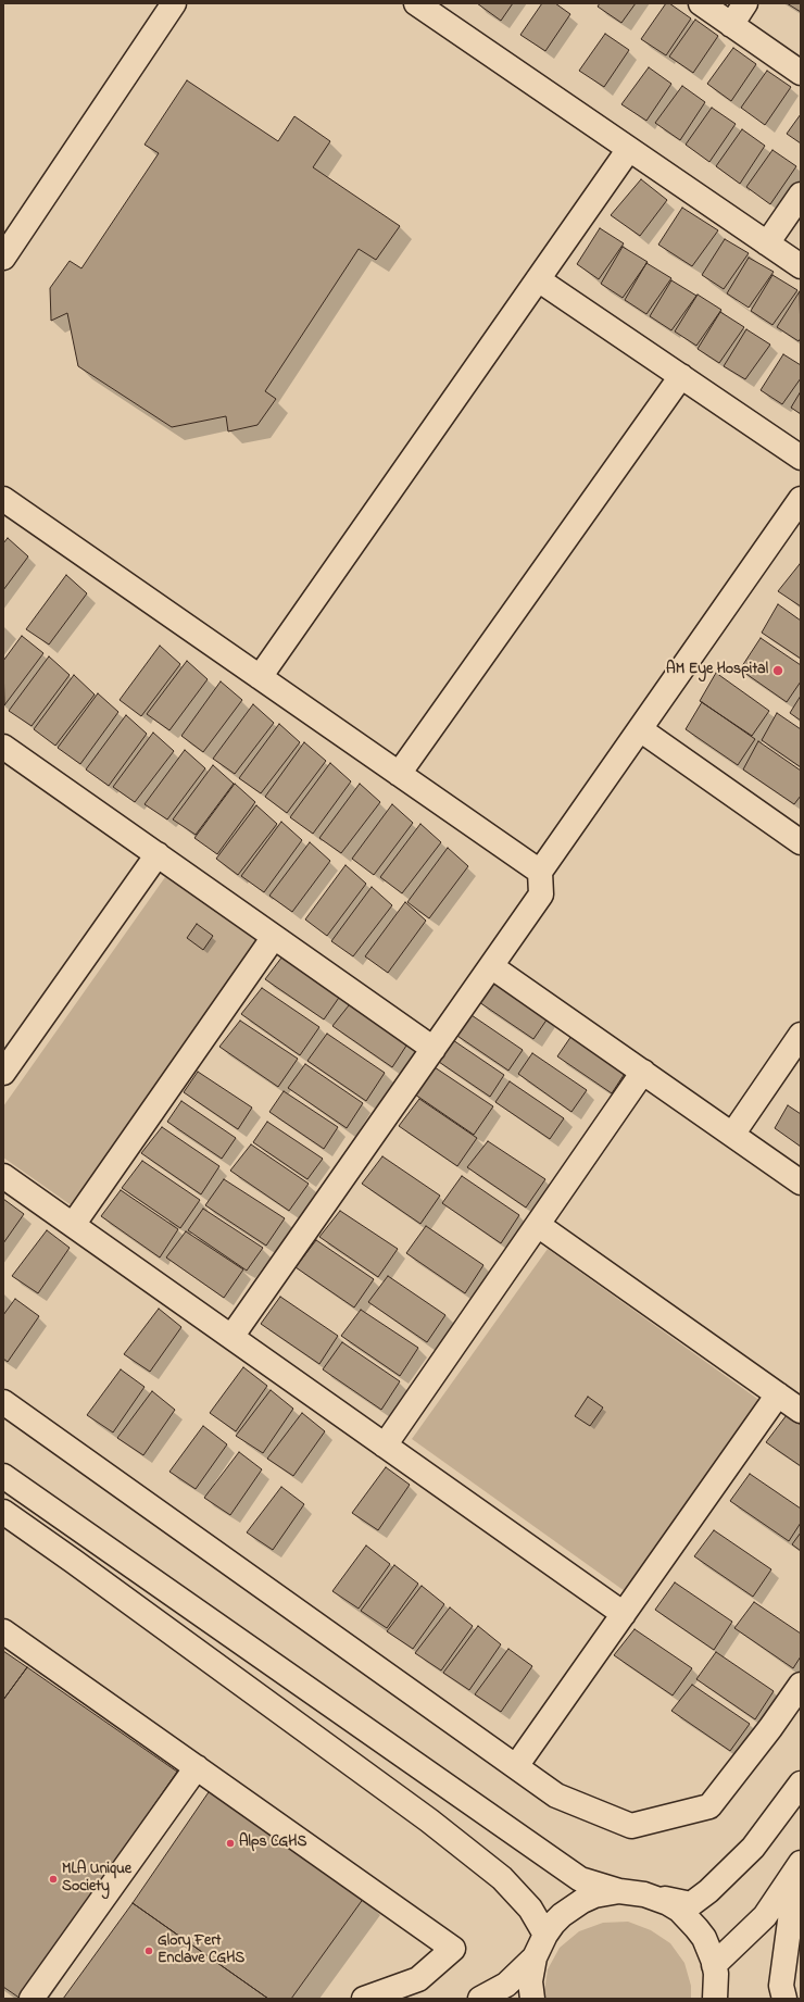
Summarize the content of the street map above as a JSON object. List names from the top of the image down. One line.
{"places":["AM Eye Hospital","Alps CGHS","MLA Unique Society","Glory Fert Enclave CGHS"]}
